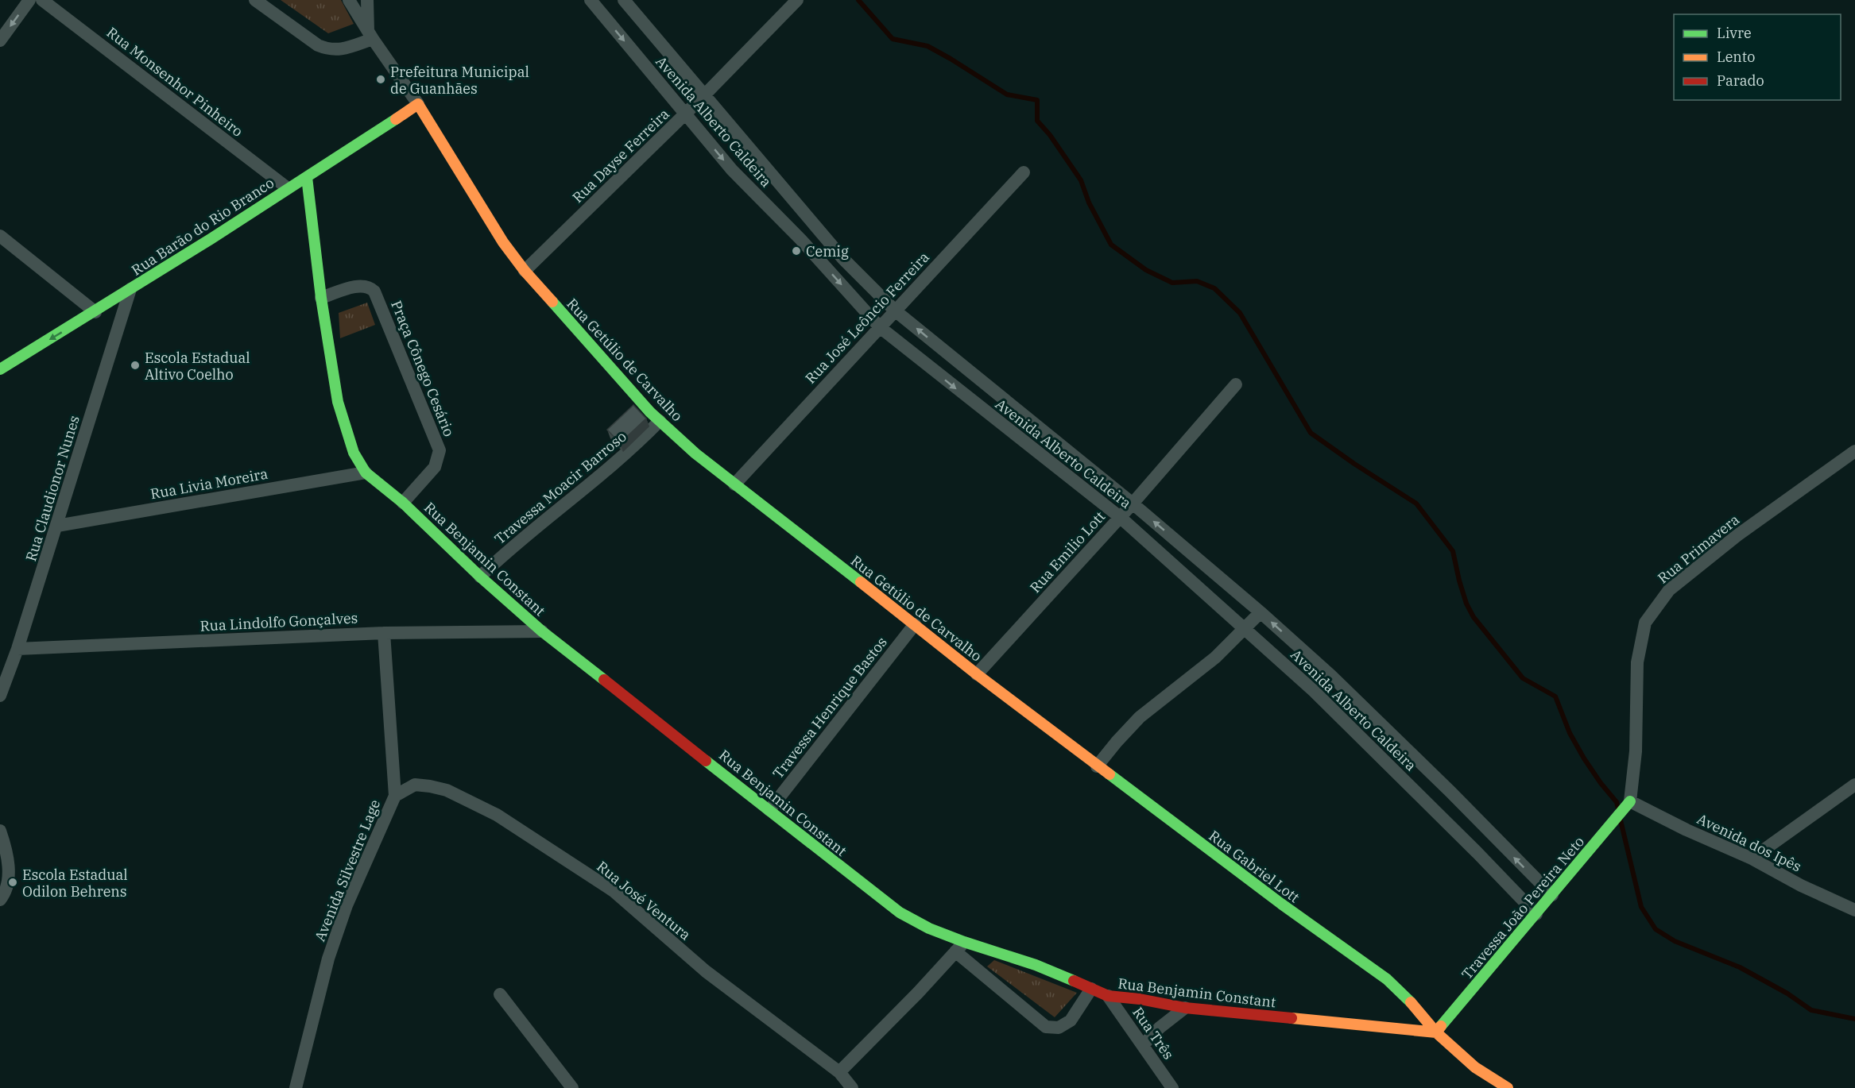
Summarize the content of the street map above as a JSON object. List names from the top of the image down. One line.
{"streets":{"street":["Rua Monsenhor Pinheiro","Avenida Alberto Caldeira","Rua Dayse Ferreira","Rua Barão do Rio Branco","Rua José Leôncio Ferreira","Rua Getúlio de Carvalho","Praça Cônego Cesário","Rua Livia Moreira","Travessa Moacir Barroso","Rua Claudionor Nunes","Rua Primavera","Rua Emilio Lott","Rua Benjamin Constant","Rua Lindolfo Gonçalves","Travessa Henrique Bastos","Avenida dos Ipês","Rua Gabriel Lott","Avenida Silvestre Lage","Rua José Ventura","Travessa João Pereira Neto","Rua Três"]},"crossings":[["Rua Monsenhor Pinheiro","Rua Barão do Rio Branco"],["Avenida Alberto Caldeira","Rua Dayse Ferreira"],["Avenida Alberto Caldeira","Rua José Leôncio Ferreira"],["Avenida Alberto Caldeira","Rua Emilio Lott"],["Avenida Alberto Caldeira","Travessa João Pereira Neto"],["Rua Dayse Ferreira","Rua Getúlio de Carvalho"],["Rua Barão do Rio Branco","Rua Getúlio de Carvalho"],["Rua Barão do Rio Branco","Rua Claudionor Nunes"],["Rua Barão do Rio Branco","Rua Benjamin Constant"],["Rua José Leôncio Ferreira","Rua Getúlio de Carvalho"],["Rua Getúlio de Carvalho","Travessa Moacir Barroso"],["Rua Getúlio de Carvalho","Rua Emilio Lott"],["Rua Getúlio de Carvalho","Travessa Henrique Bastos"],["Rua Getúlio de Carvalho","Rua Gabriel Lott"],["Praça Cônego Cesário","Rua Benjamin Constant"],["Rua Livia Moreira","Rua Claudionor Nunes"],["Rua Livia Moreira","Rua Benjamin Constant"],["Travessa Moacir Barroso","Rua Benjamin Constant"],["Rua Claudionor Nunes","Rua Lindolfo Gonçalves"],["Rua Primavera","Avenida dos Ipês"],["Rua Primavera","Travessa João Pereira Neto"],["Rua Emilio Lott","Rua Gabriel Lott"],["Rua Benjamin Constant","Rua Lindolfo Gonçalves"],["Rua Benjamin Constant","Travessa Henrique Bastos"],["Rua Benjamin Constant","Rua Gabriel Lott"],["Rua Benjamin Constant","Travessa João Pereira Neto"],["Rua Benjamin Constant","Rua Três"],["Rua Lindolfo Gonçalves","Avenida Silvestre Lage"],["Avenida dos Ipês","Travessa João Pereira Neto"],["Rua Gabriel Lott","Travessa João Pereira Neto"],["Avenida Silvestre Lage","Rua José Ventura"]],"places":["Prefeitura Municipal de Guanhães","Cemig","Escola Estadual Altivo Coelho","Escola Estadual Odilon Behrens"],"legend":["Livre","Lento","Parado"]}
